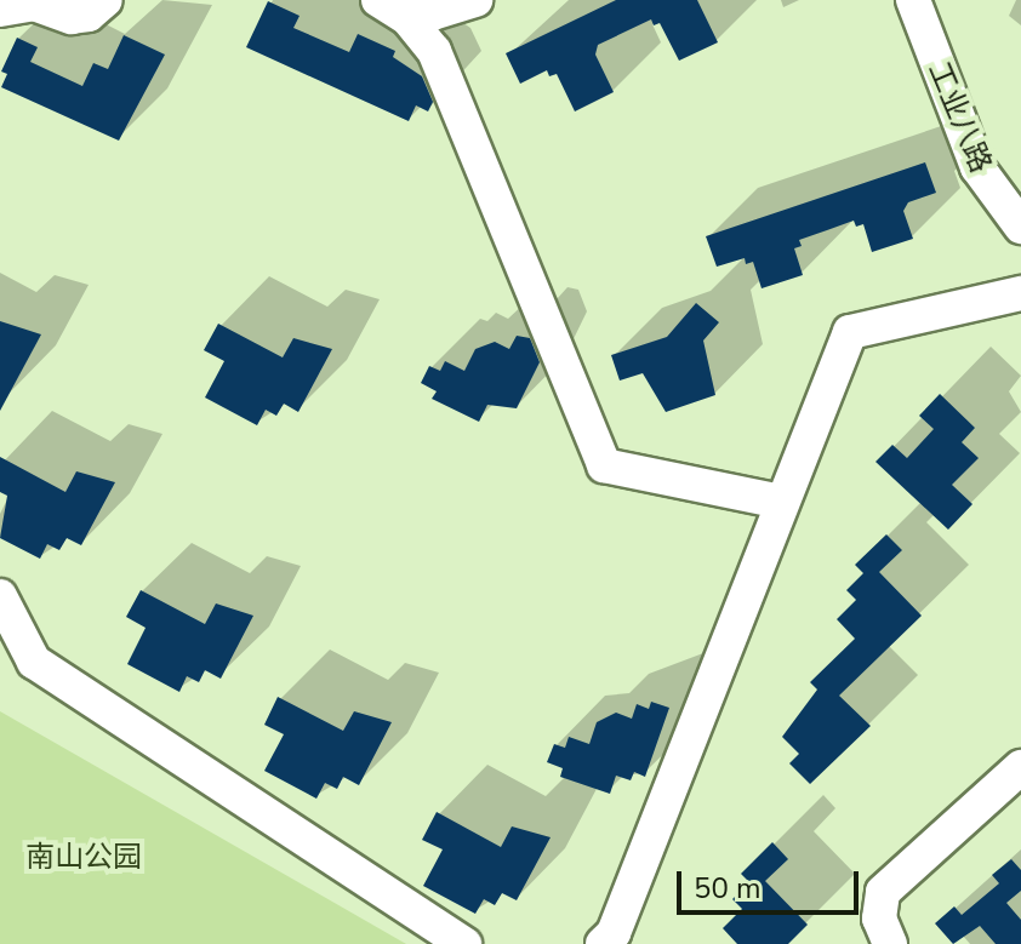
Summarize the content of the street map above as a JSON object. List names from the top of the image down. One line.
{"streets":{"street":["工业八路"]},"parks":["南山公园"],"scale_bar":"50 m"}
